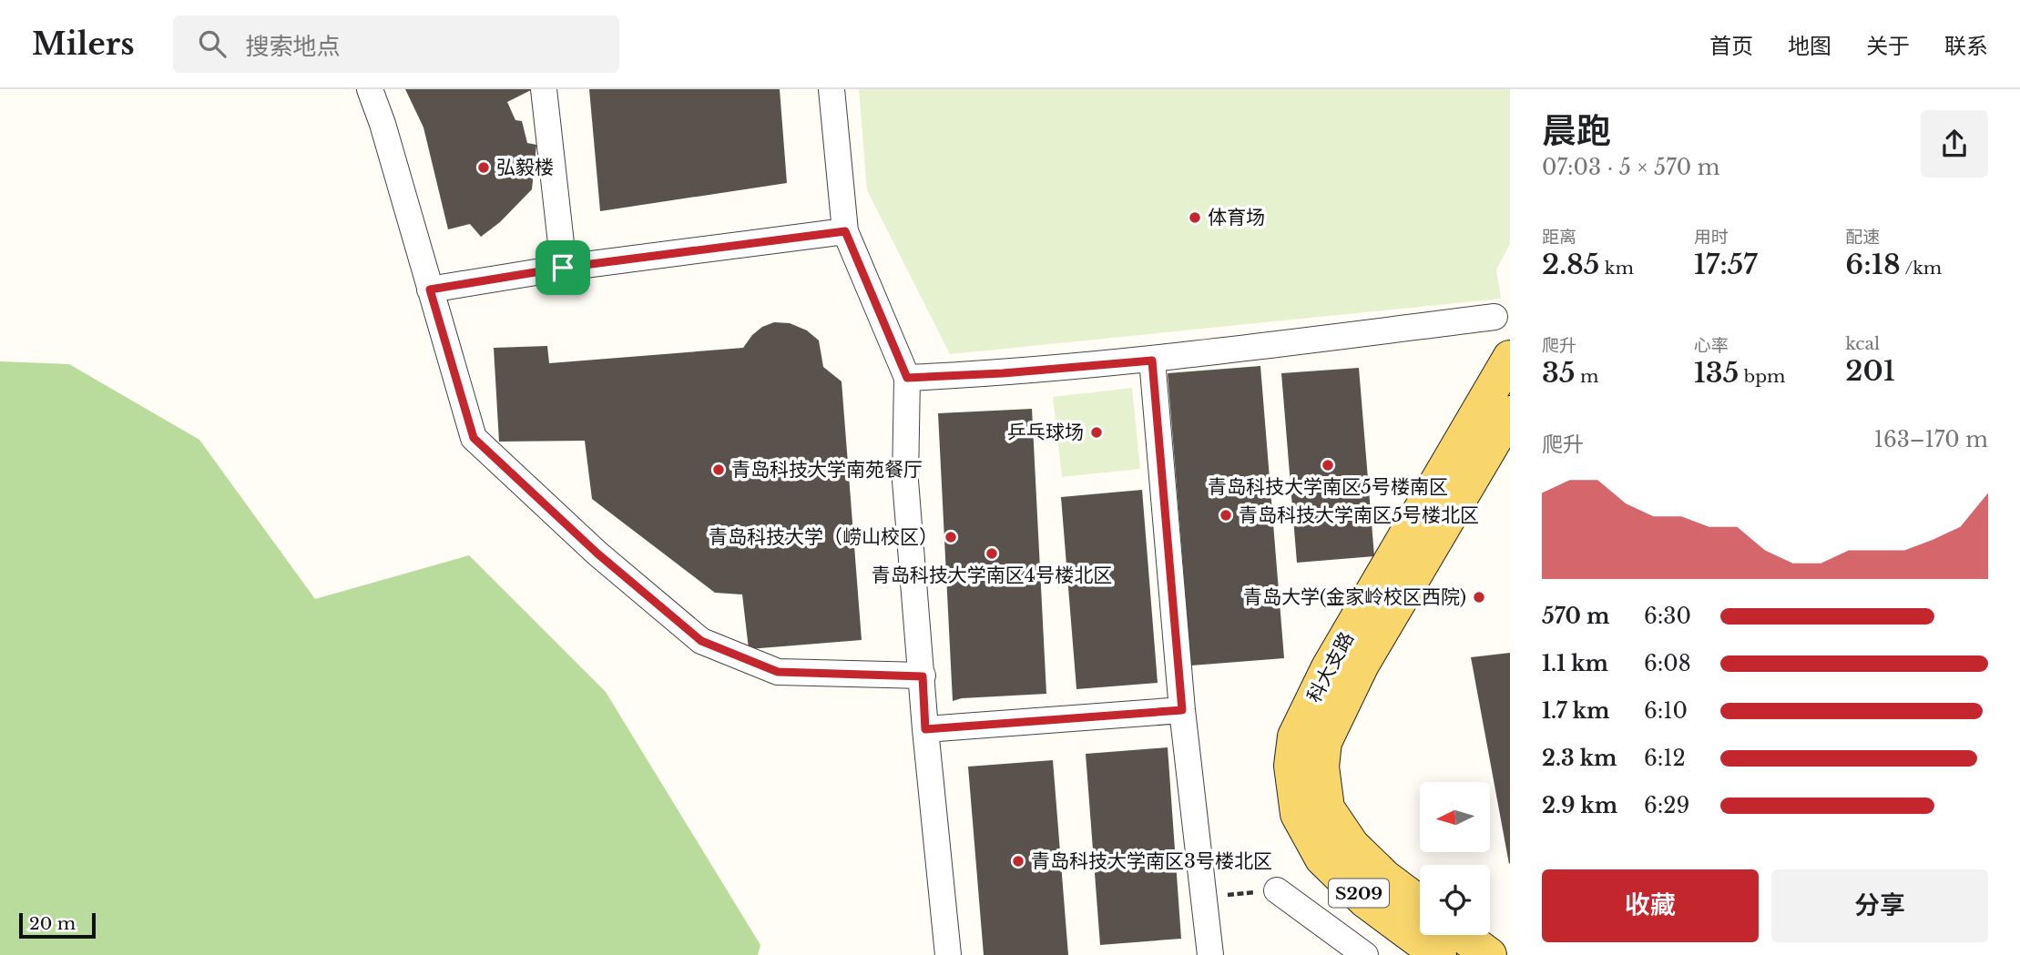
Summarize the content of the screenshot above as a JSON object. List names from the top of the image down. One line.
{"streets":{"main road":["科大支路","S209"]},"places":["弘毅楼","体育场","乒乓球场","青岛科技大学南区5号楼南区","青岛科技大学南苑餐厅","青岛科技大学南区5号楼北区","青岛科技大学（崂山校区）","青岛科技大学南区4号楼北区","青岛大学(金家岭校区西院)","青岛科技大学南区3号楼北区"],"scale_bar":"20 m","north":"left","page":{"header":"Milers","search":"搜索地点","nav":["首页","地图","关于","联系"],"heading":["晨跑","07:03 · 5 × 570 m"],"stats":[["距离","2.85 km"],["用时","17:57"],["配速","6:18 /km"],["爬升","35 m"],["心率","135 bpm"],["kcal","201"]],"chart":["爬升","163–170 m"],"list":[{"name":"570 m","note":"6:30"},{"name":"1.1 km","note":"6:08"},{"name":"1.7 km","note":"6:10"},{"name":"2.3 km","note":"6:12"},{"name":"2.9 km","note":"6:29"}],"buttons":["收藏","分享"],"scale":"20 m"}}
